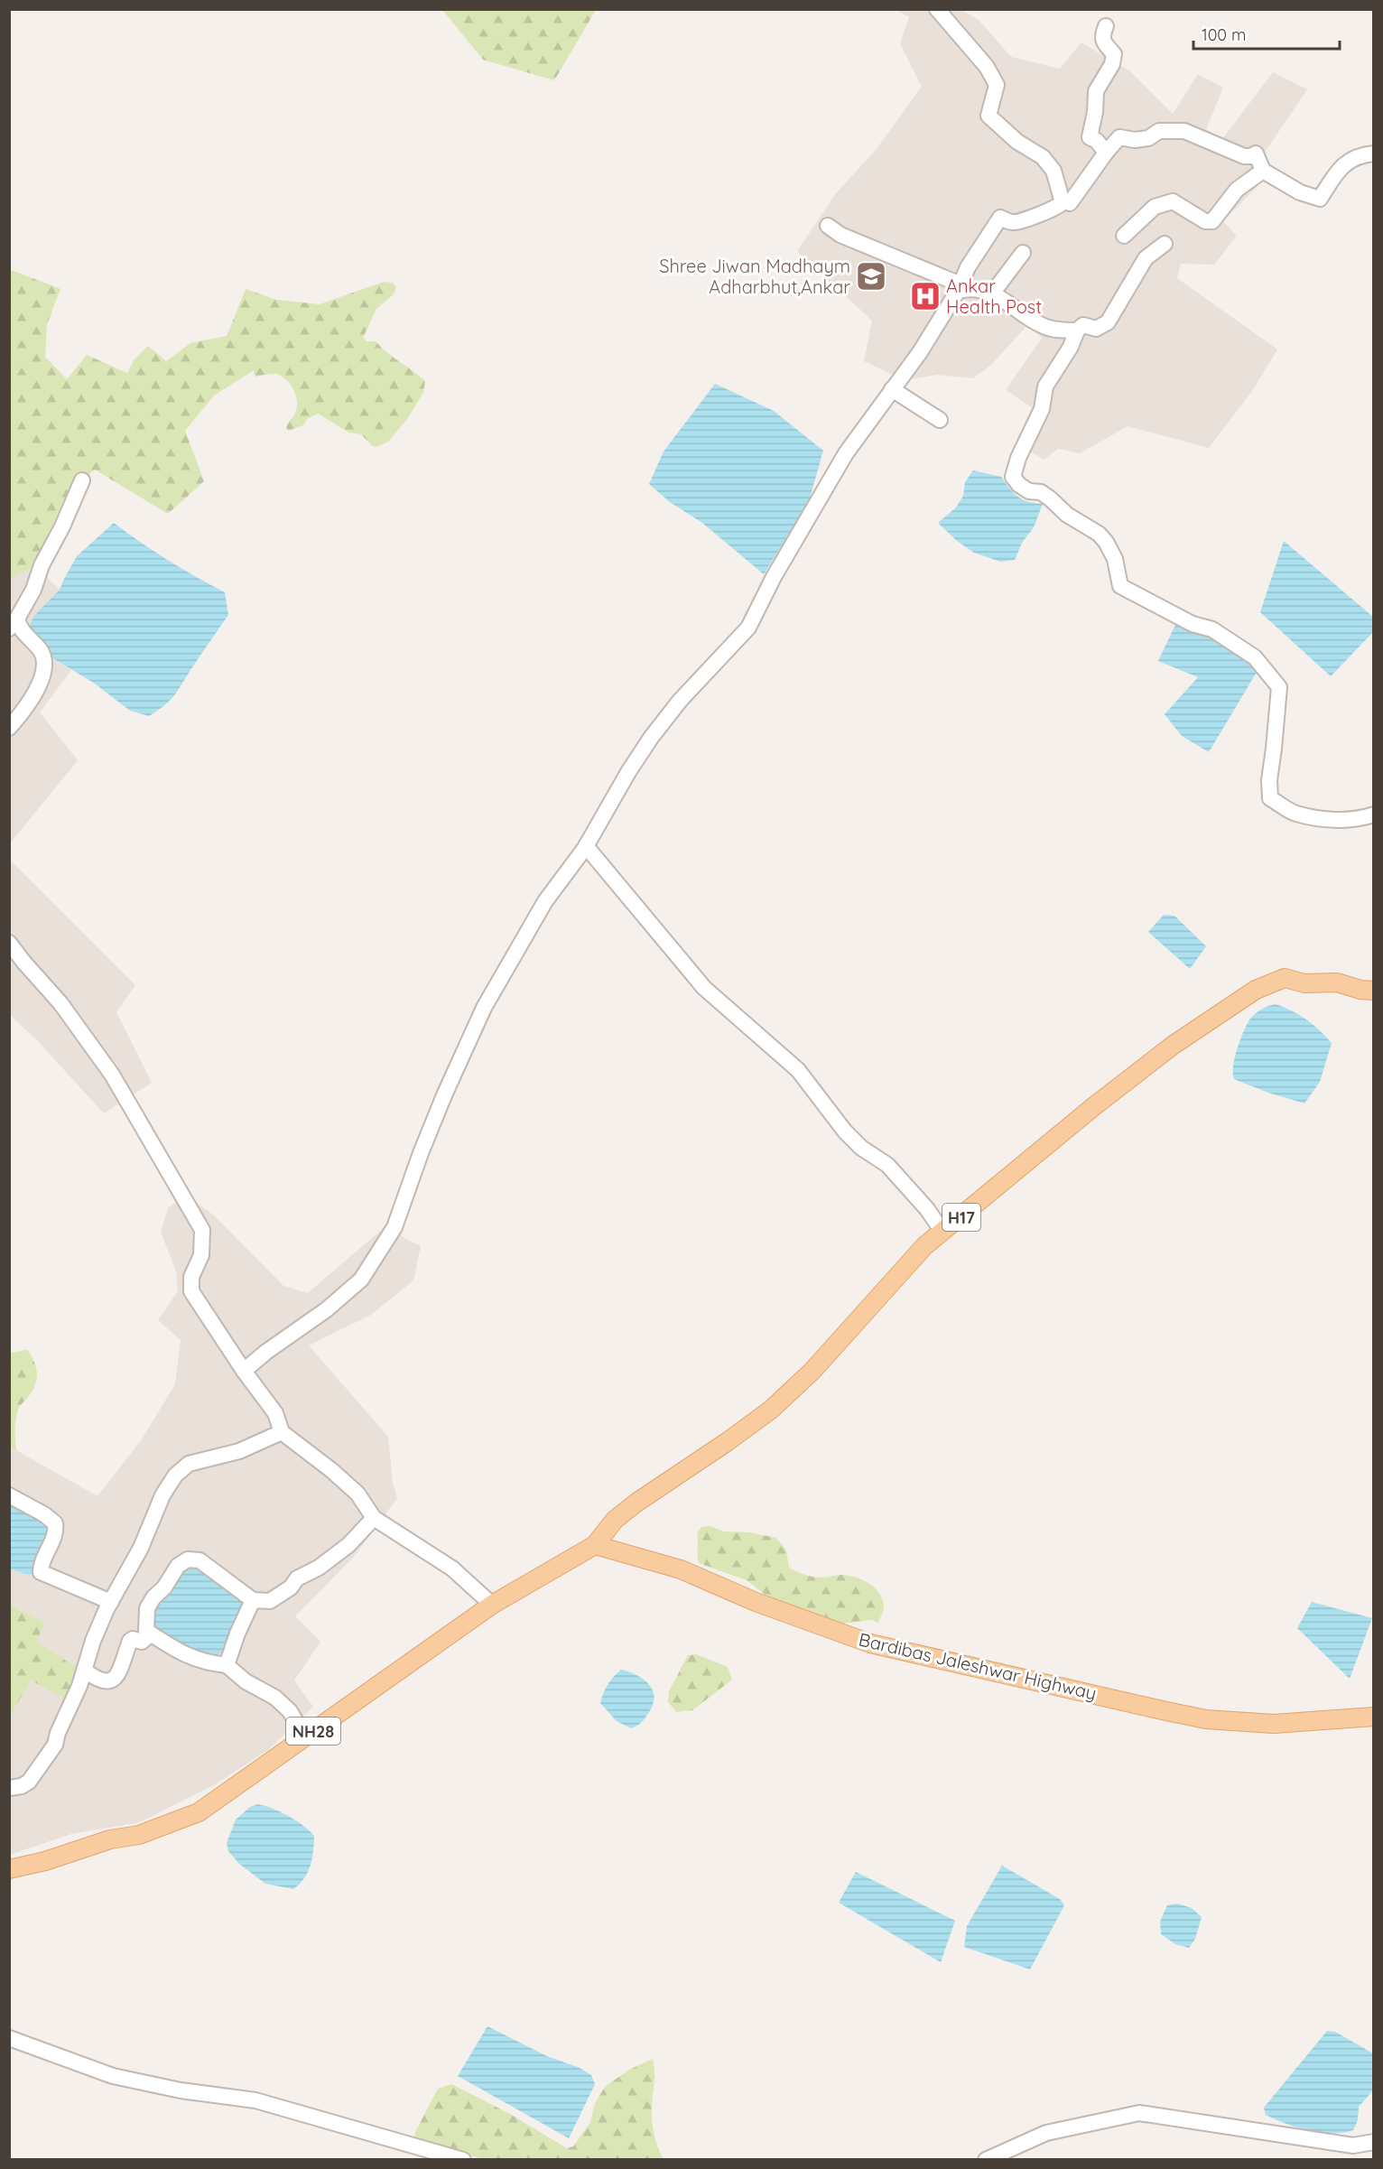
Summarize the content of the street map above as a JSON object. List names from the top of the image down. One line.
{"streets":{"main road":["H17","Bardibas Jaleshwar Highway","NH28"]},"crossings":[["H17","Bardibas Jaleshwar Highway"],["H17","NH28"],["Bardibas Jaleshwar Highway","NH28"]],"places":{"school or university":["Shree Jiwan Madhaym Adharbhut,Ankar"],"hospital":["Ankar Health Post"]},"scale_bar":"100 m"}
